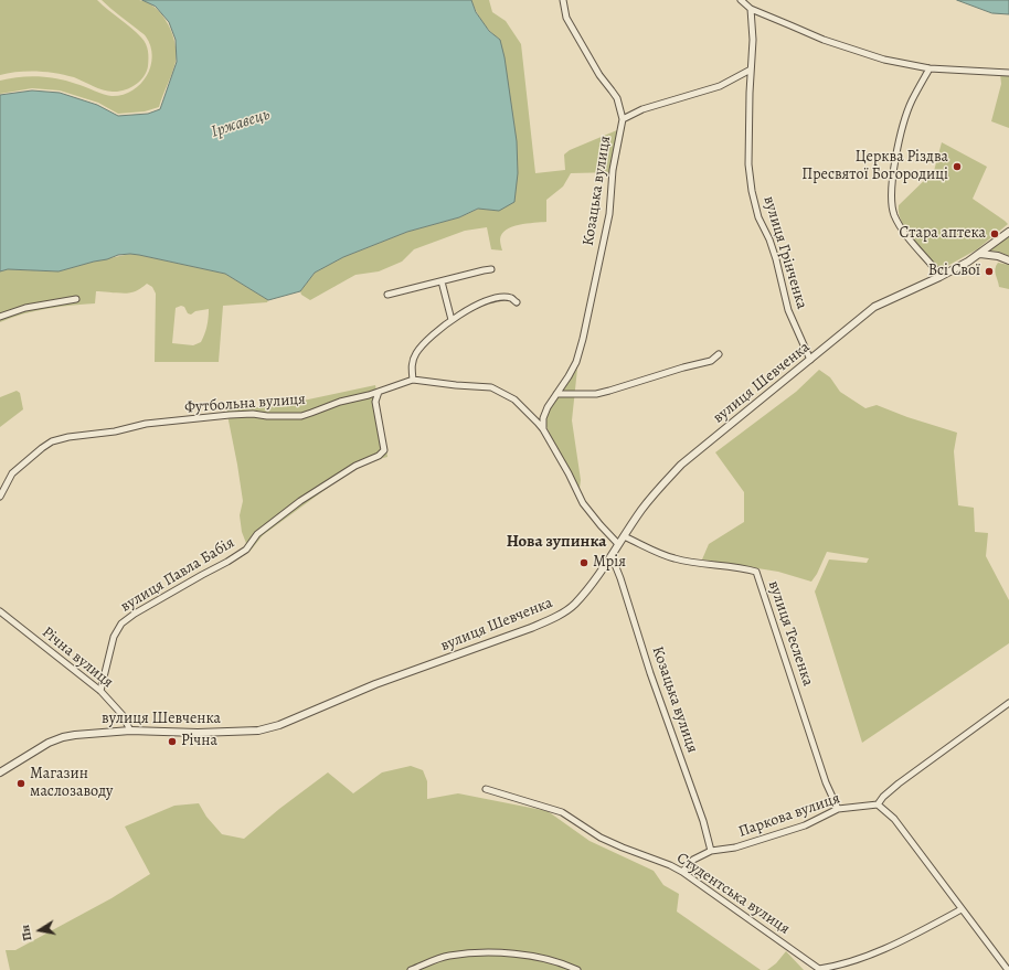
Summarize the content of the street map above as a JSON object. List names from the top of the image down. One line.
{"streets":{"street":["Козацька вулиця","вулиця Грінченка","вулиця Шевченка","Футбольна вулиця","вулиця Павла Бабія","вулиця Тесленка","Річна вулиця","Паркова вулиця","Студентська вулиця"]},"crossings":[["Козацька вулиця","вулиця Шевченка"],["Козацька вулиця","Паркова вулиця"],["вулиця Грінченка","вулиця Шевченка"],["вулиця Шевченка","вулиця Тесленка"],["вулиця Шевченка","Річна вулиця"],["Футбольна вулиця","вулиця Павла Бабія"],["вулиця Павла Бабія","Річна вулиця"],["вулиця Тесленка","Паркова вулиця"],["Паркова вулиця","Студентська вулиця"]],"districts":["Нова зупинка"],"water":["Іржавець"],"places":["Церква Різдва Пресвятої Богородиці","Стара аптека","Всі Свої","Мрія","Річна","Магазин маслозаводу"],"north":"left"}
